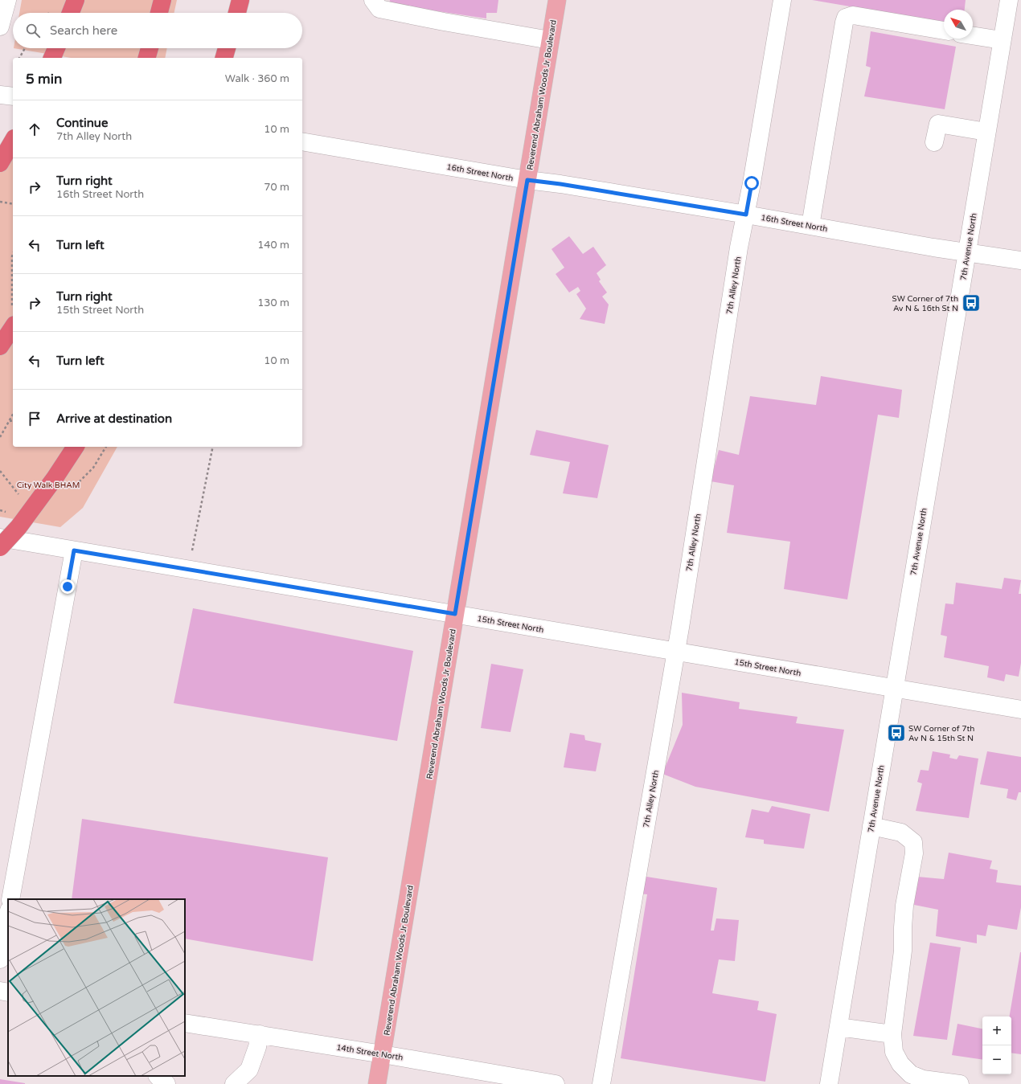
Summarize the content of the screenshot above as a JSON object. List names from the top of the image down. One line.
{"streets":{"main road":["Reverend Abraham Woods Jr Boulevard"],"street":["16th Street North","7th Avenue North","7th Alley North","15th Street North","14th Street North"]},"crossings":[["Reverend Abraham Woods Jr Boulevard","16th Street North"],["Reverend Abraham Woods Jr Boulevard","15th Street North"],["Reverend Abraham Woods Jr Boulevard","14th Street North"],["16th Street North","7th Avenue North"],["16th Street North","7th Alley North"],["7th Avenue North","15th Street North"],["7th Alley North","15th Street North"]],"parks":["City Walk BHAM"],"places":{"bus stop":["SW Corner of 7th Av N & 16th St N","SW Corner of 7th Av N & 15th St N"]},"north":"top left","page":{"search":"Search here","heading":["5 min","Walk · 360 m"],"list":[["Continue","7th Alley North","10 m"],["Turn right","16th Street North","70 m"],["Turn left","140 m"],["Turn right","15th Street North","130 m"],["Turn left","10 m"],"Arrive at destination"],"map_buttons":["+","−"]}}
